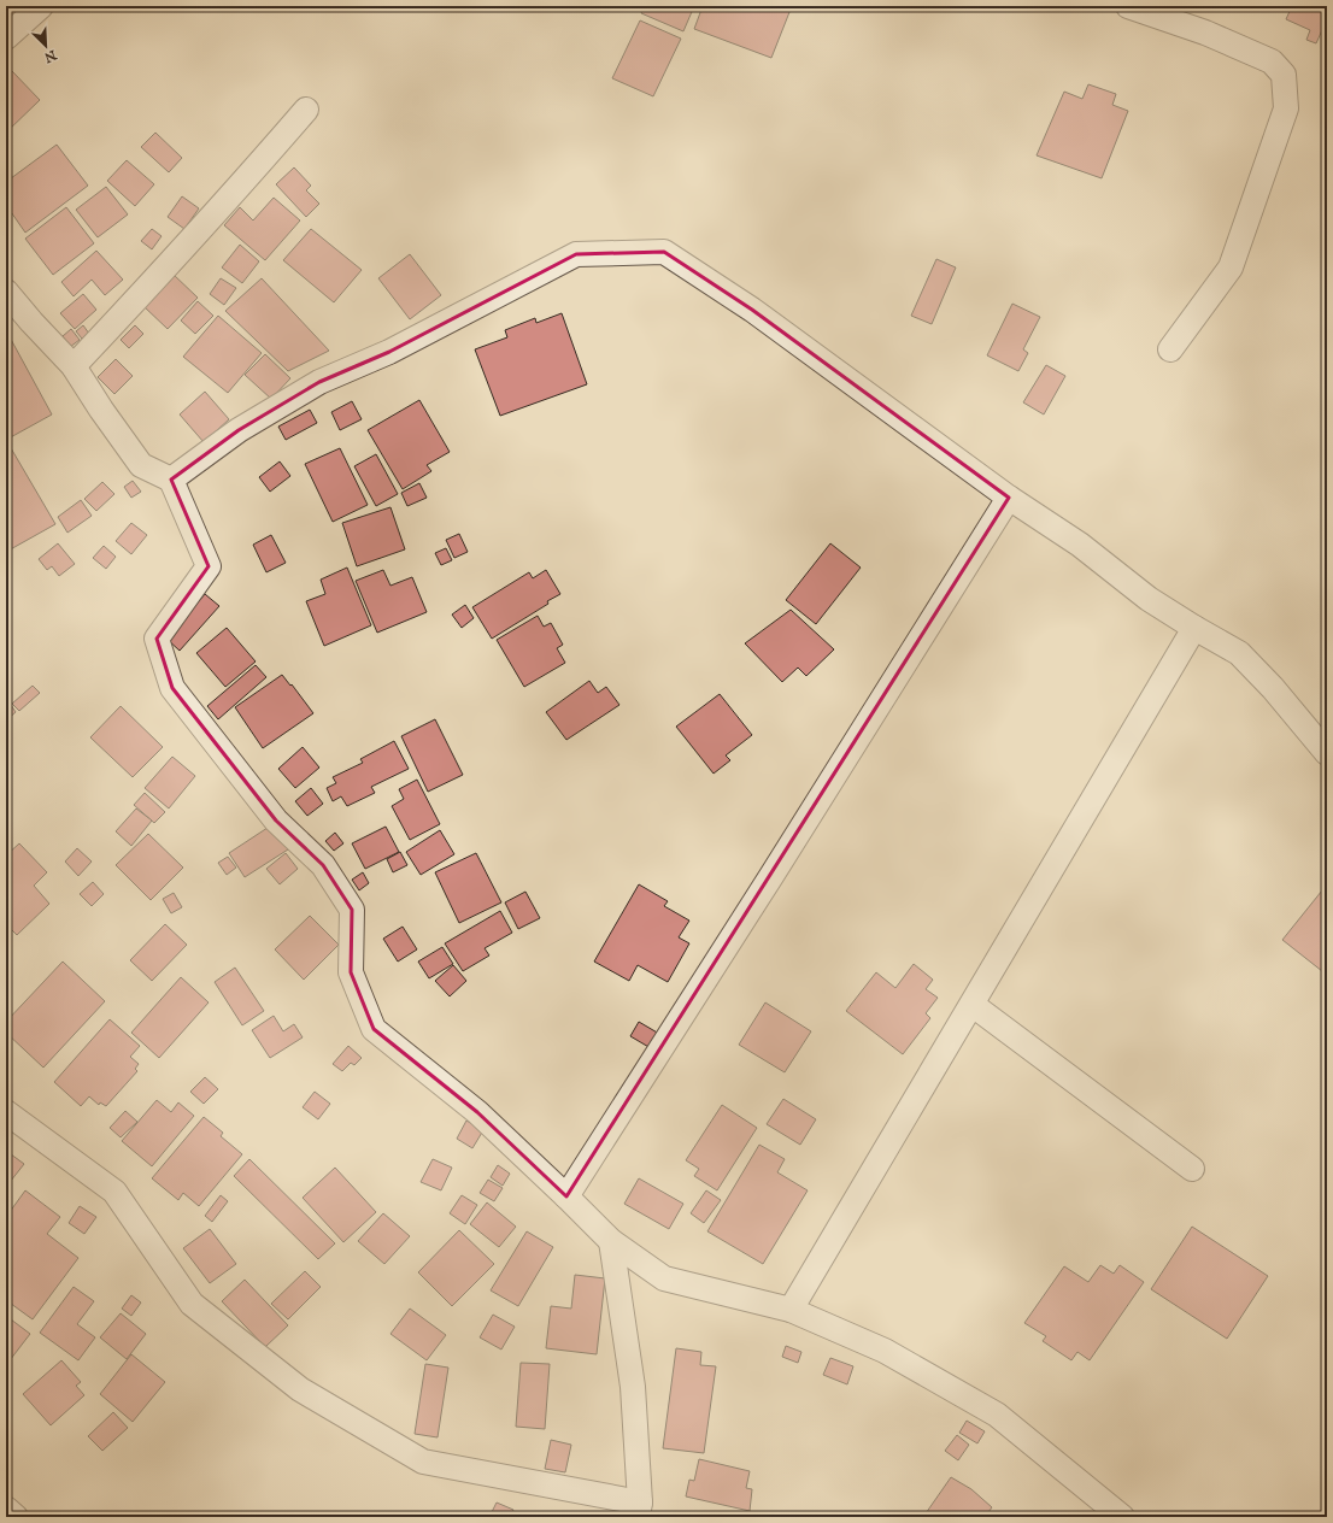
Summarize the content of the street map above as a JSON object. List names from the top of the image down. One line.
{"north":"bottom right"}
